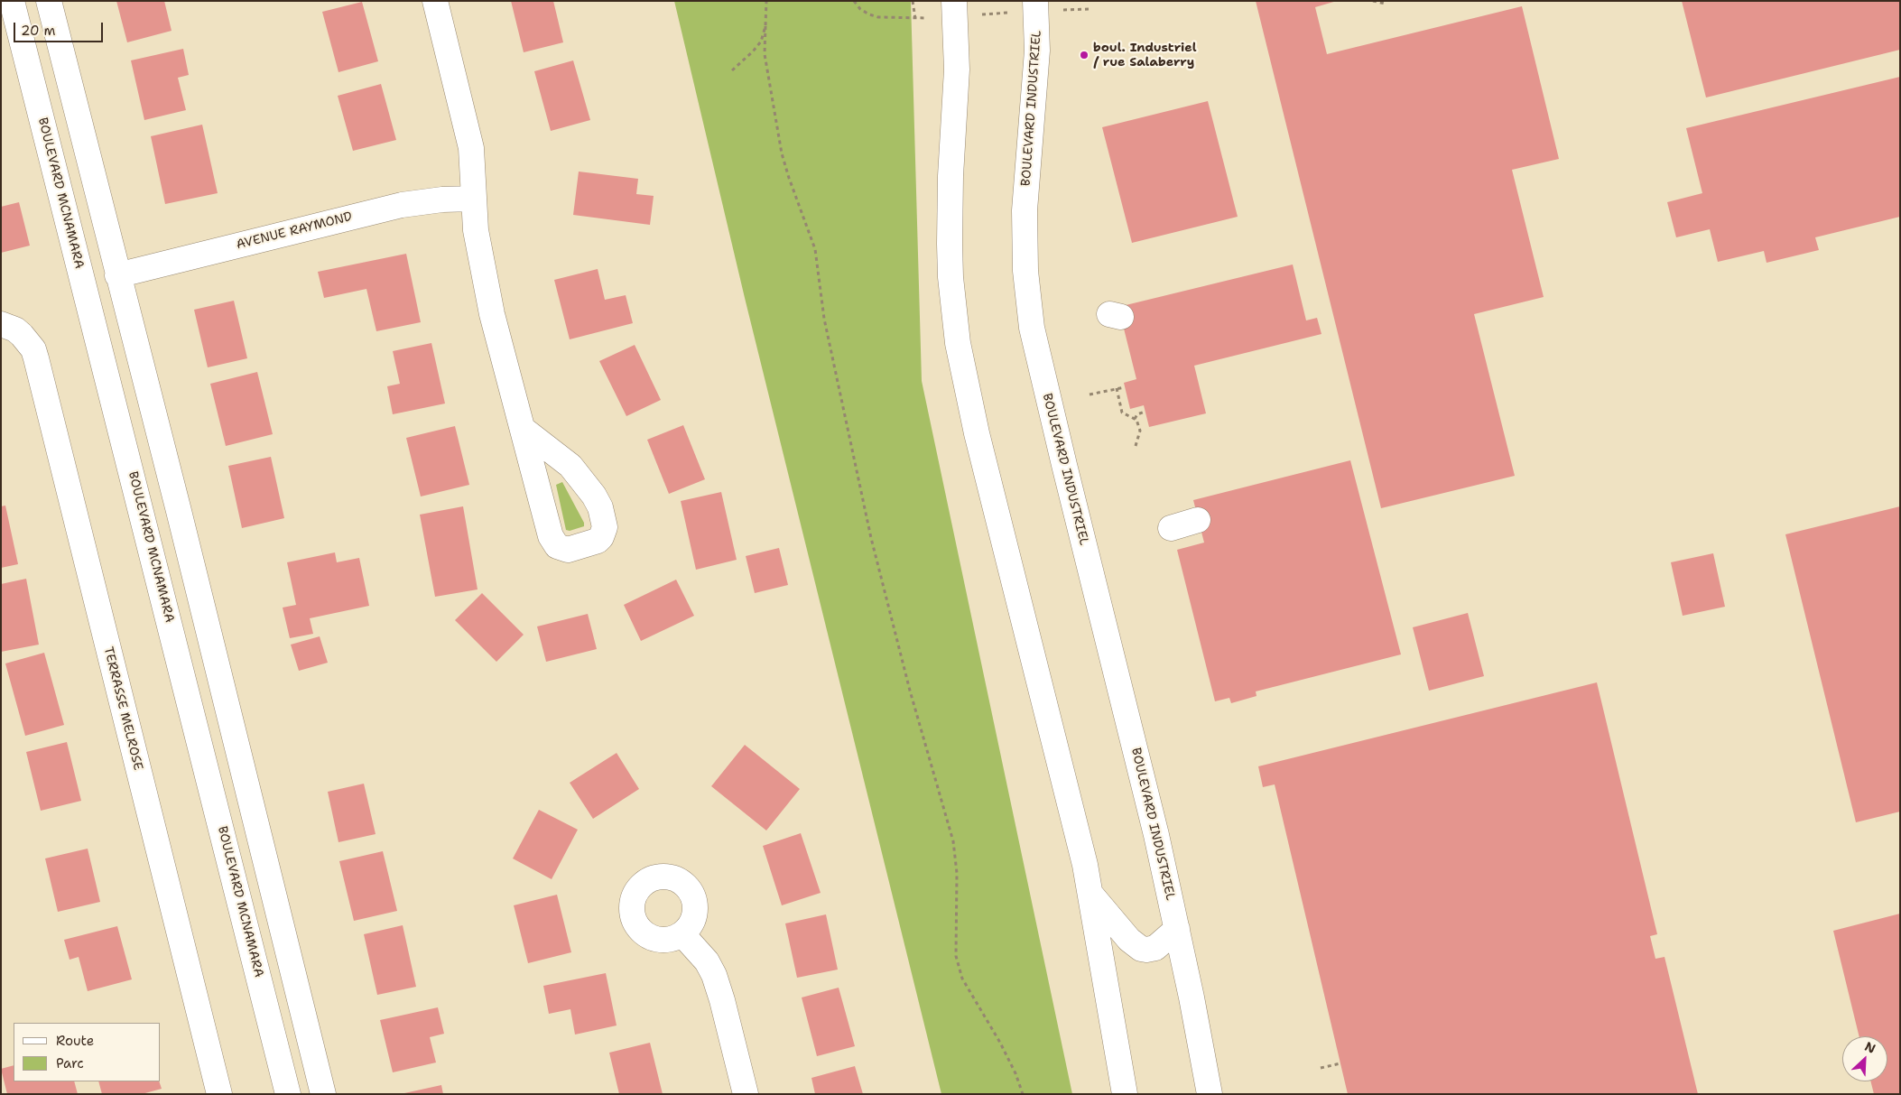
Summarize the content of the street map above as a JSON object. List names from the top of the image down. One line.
{"streets":{"street":["BOULEVARD INDUSTRIEL","BOULEVARD MCNAMARA","AVENUE RAYMOND","TERRASSE MELROSE"]},"places":["boul. Industriel / rue Salaberry"],"legend":["Route","Parc"],"scale_bar":"20 m","north":"top right"}
